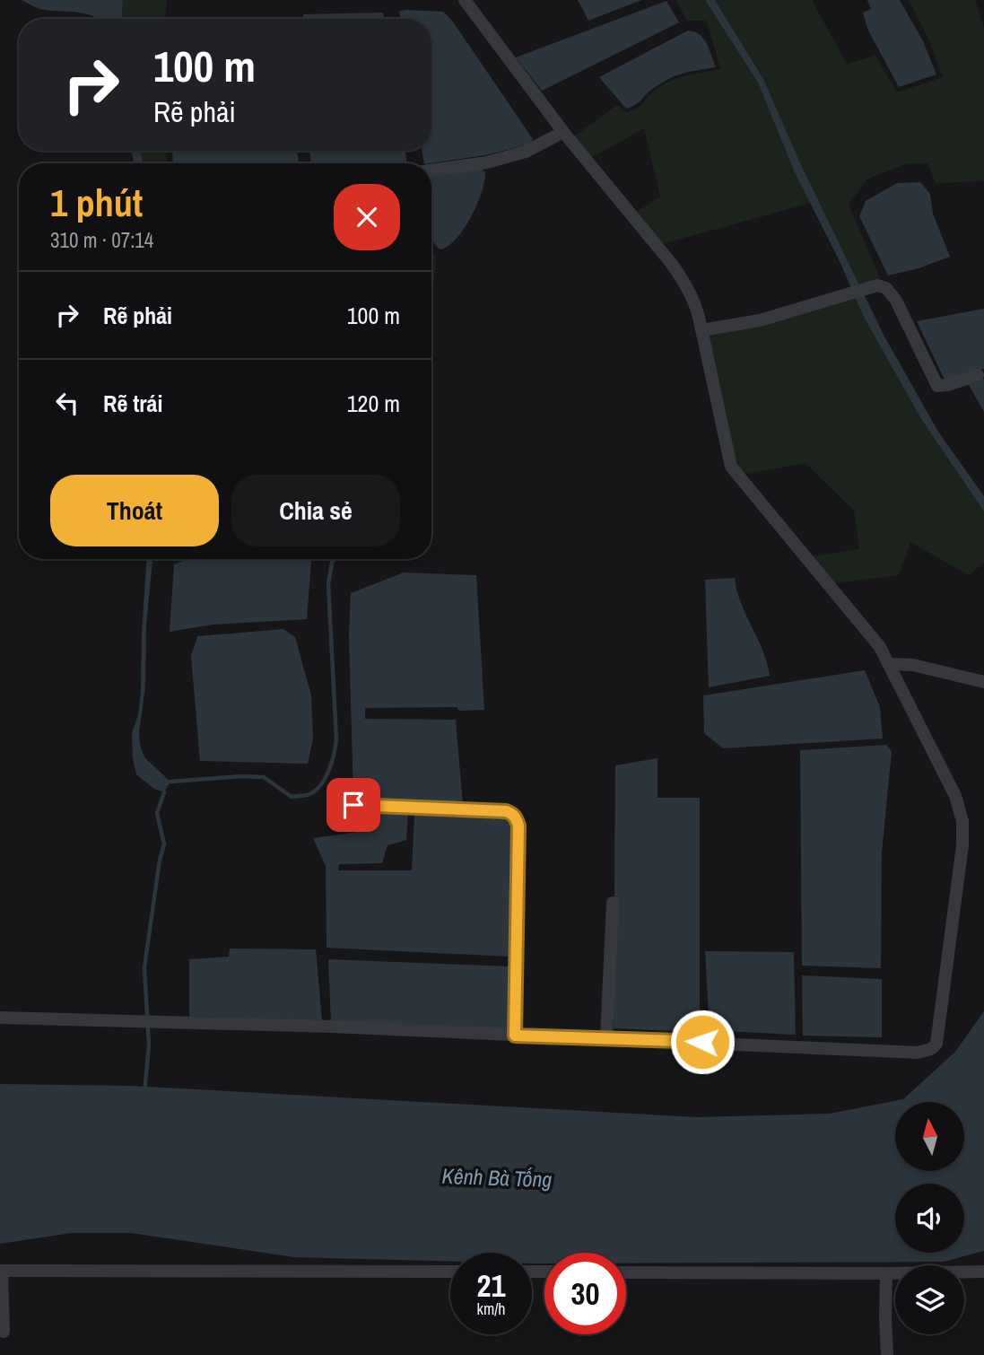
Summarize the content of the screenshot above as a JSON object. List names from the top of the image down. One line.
{"water":["Kênh Bà Tống"],"north":"top","page":{"turn":["100 m","Rẽ phải"],"heading":["1 phút","310 m · 07:14"],"list":[{"name":"Rẽ phải","value":"100 m"},{"name":"Rẽ trái","value":"120 m"}],"buttons":["Thoát","Chia sẻ"],"speed":"21 km/h","limit":"30"}}
